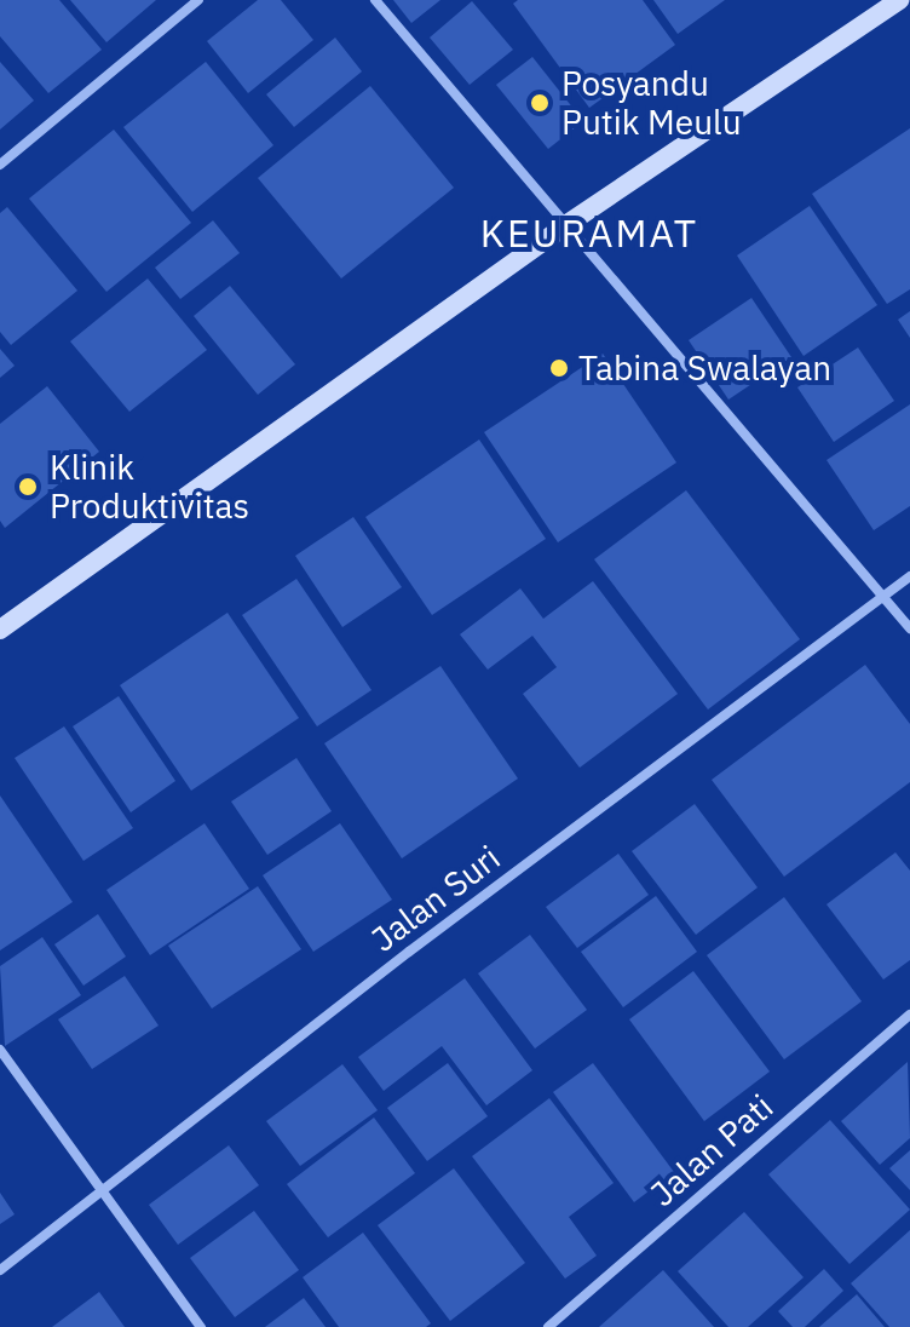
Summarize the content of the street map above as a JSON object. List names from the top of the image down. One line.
{"streets":{"street":["Jalan Suri","Jalan Pati"]},"districts":["KEURAMAT"],"places":["Posyandu Putik Meulu","Tabina Swalayan","Klinik Produktivitas"]}
